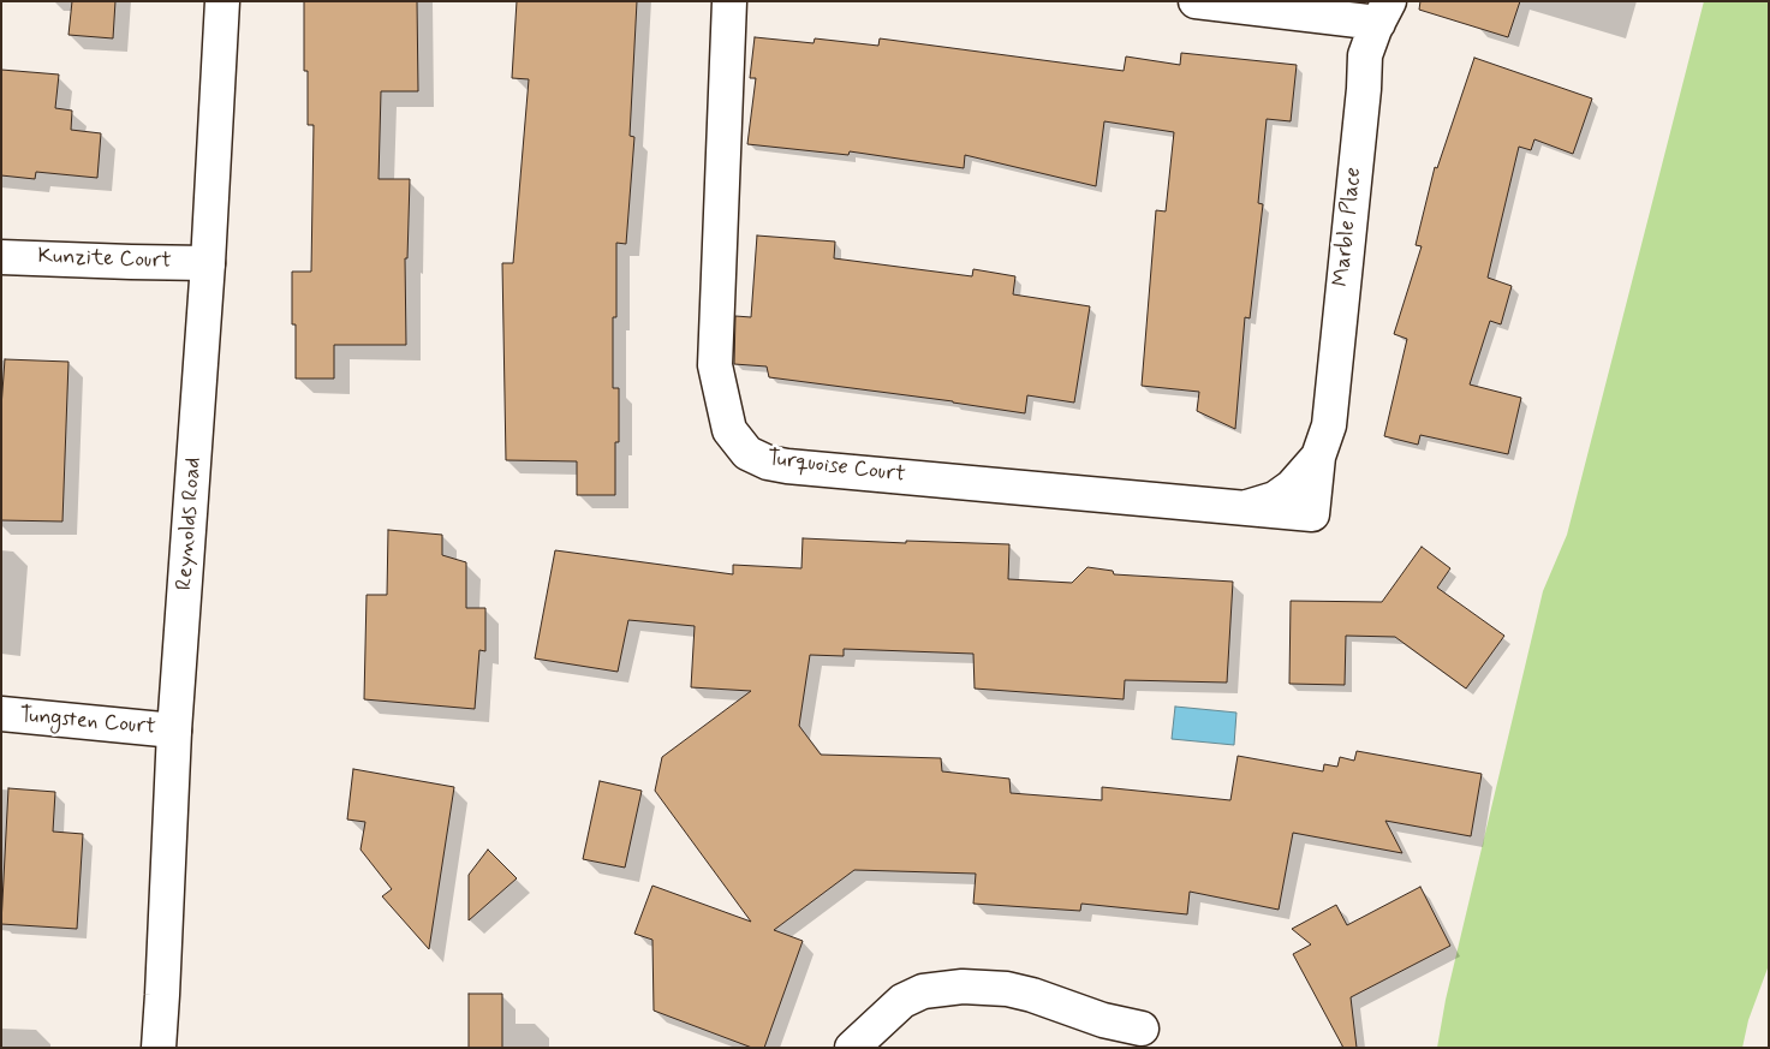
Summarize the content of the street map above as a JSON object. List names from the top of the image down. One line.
{"streets":{"street":["Marble Place","Kunzite Court","Turquoise Court","Reynolds Road","Tungsten Court"]},"crossings":[["Marble Place","Turquoise Court"],["Kunzite Court","Reynolds Road"],["Reynolds Road","Tungsten Court"]]}
